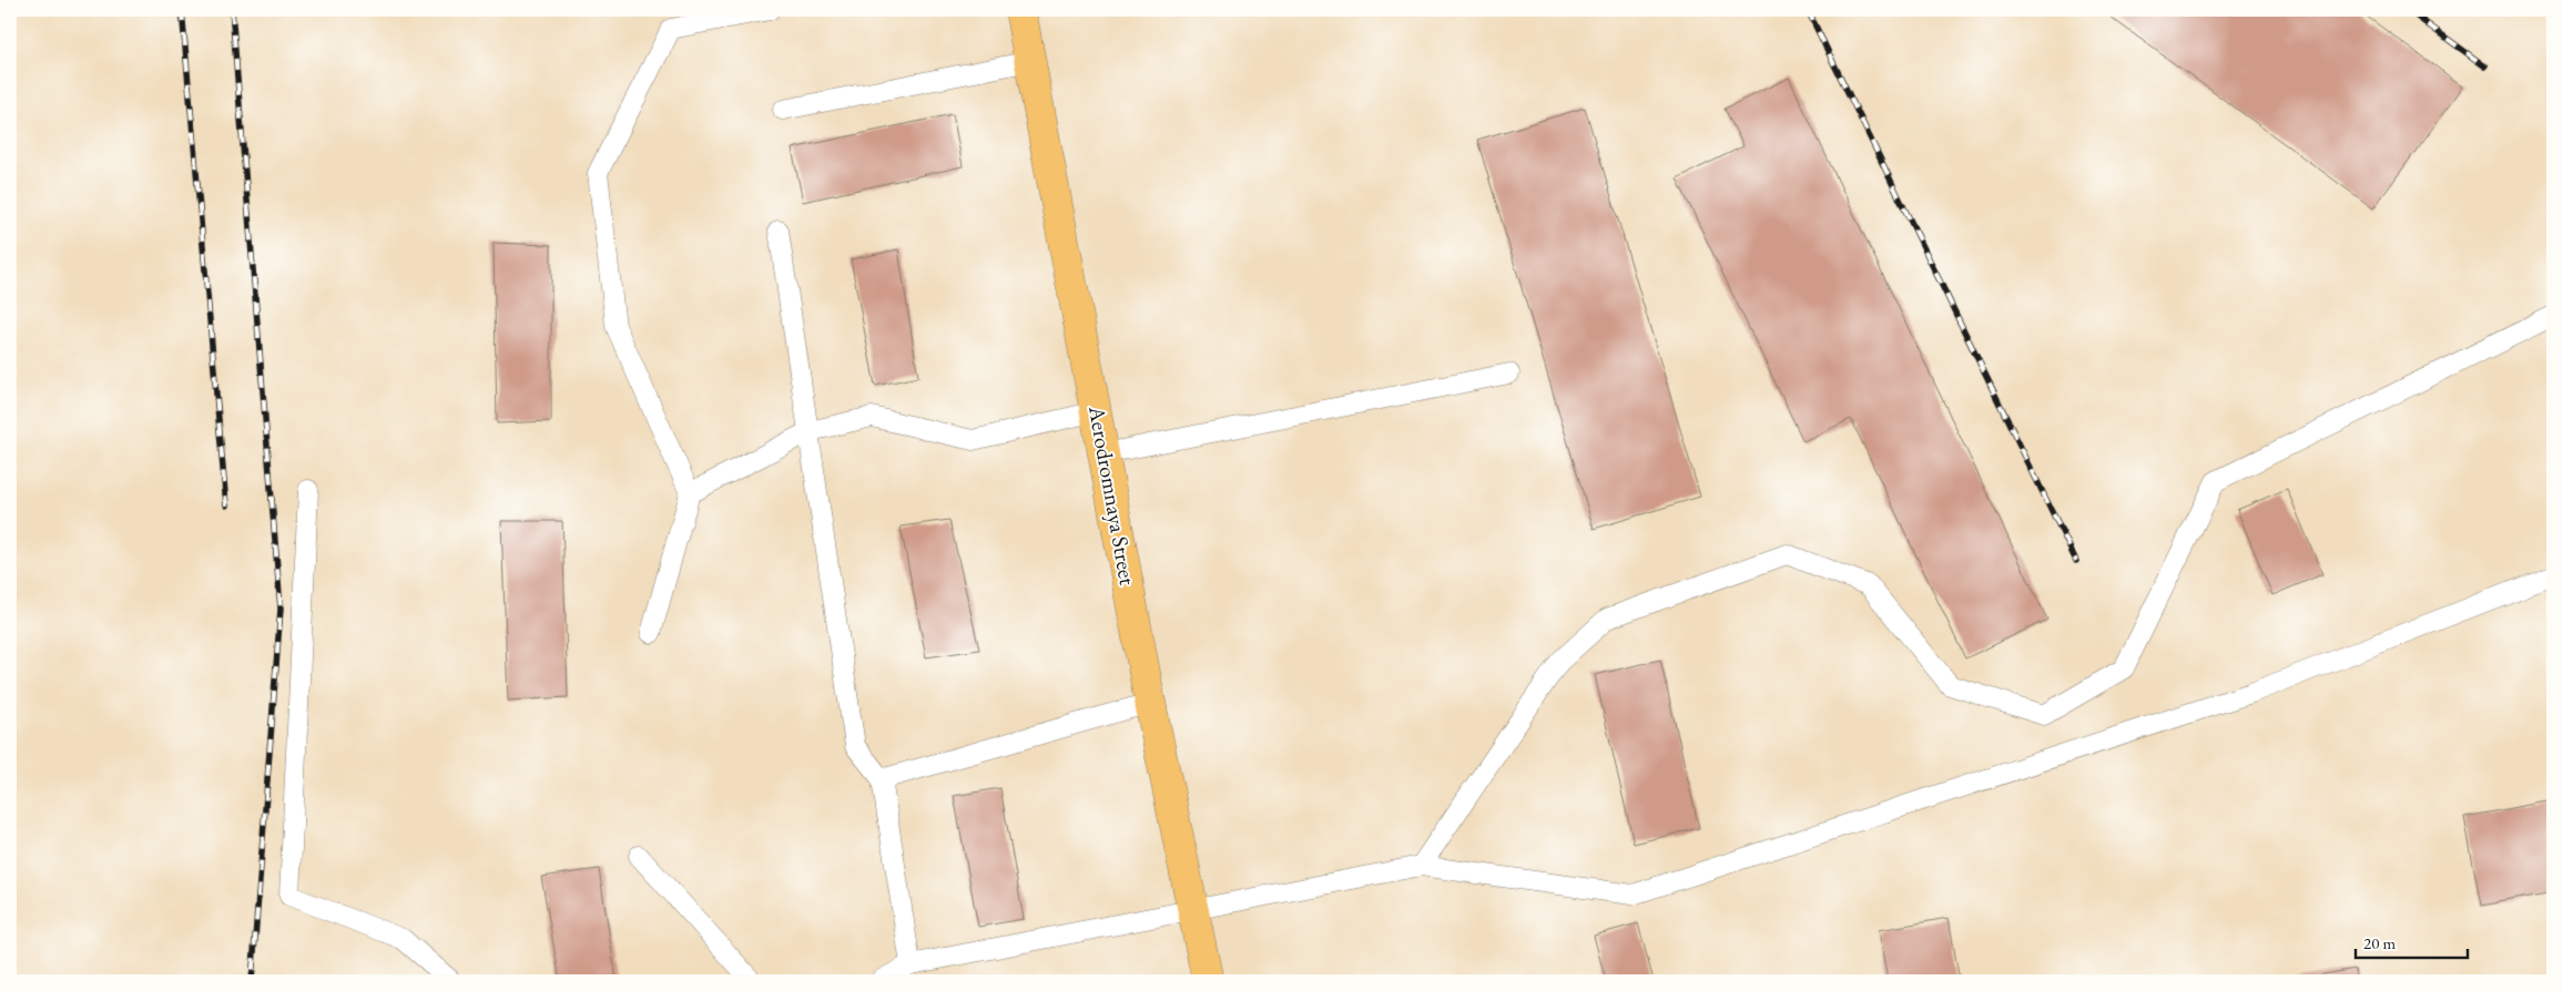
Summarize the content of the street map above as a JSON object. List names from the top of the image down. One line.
{"streets":{"main road":["Aerodromnaya Street"]},"scale_bar":"20 m"}
